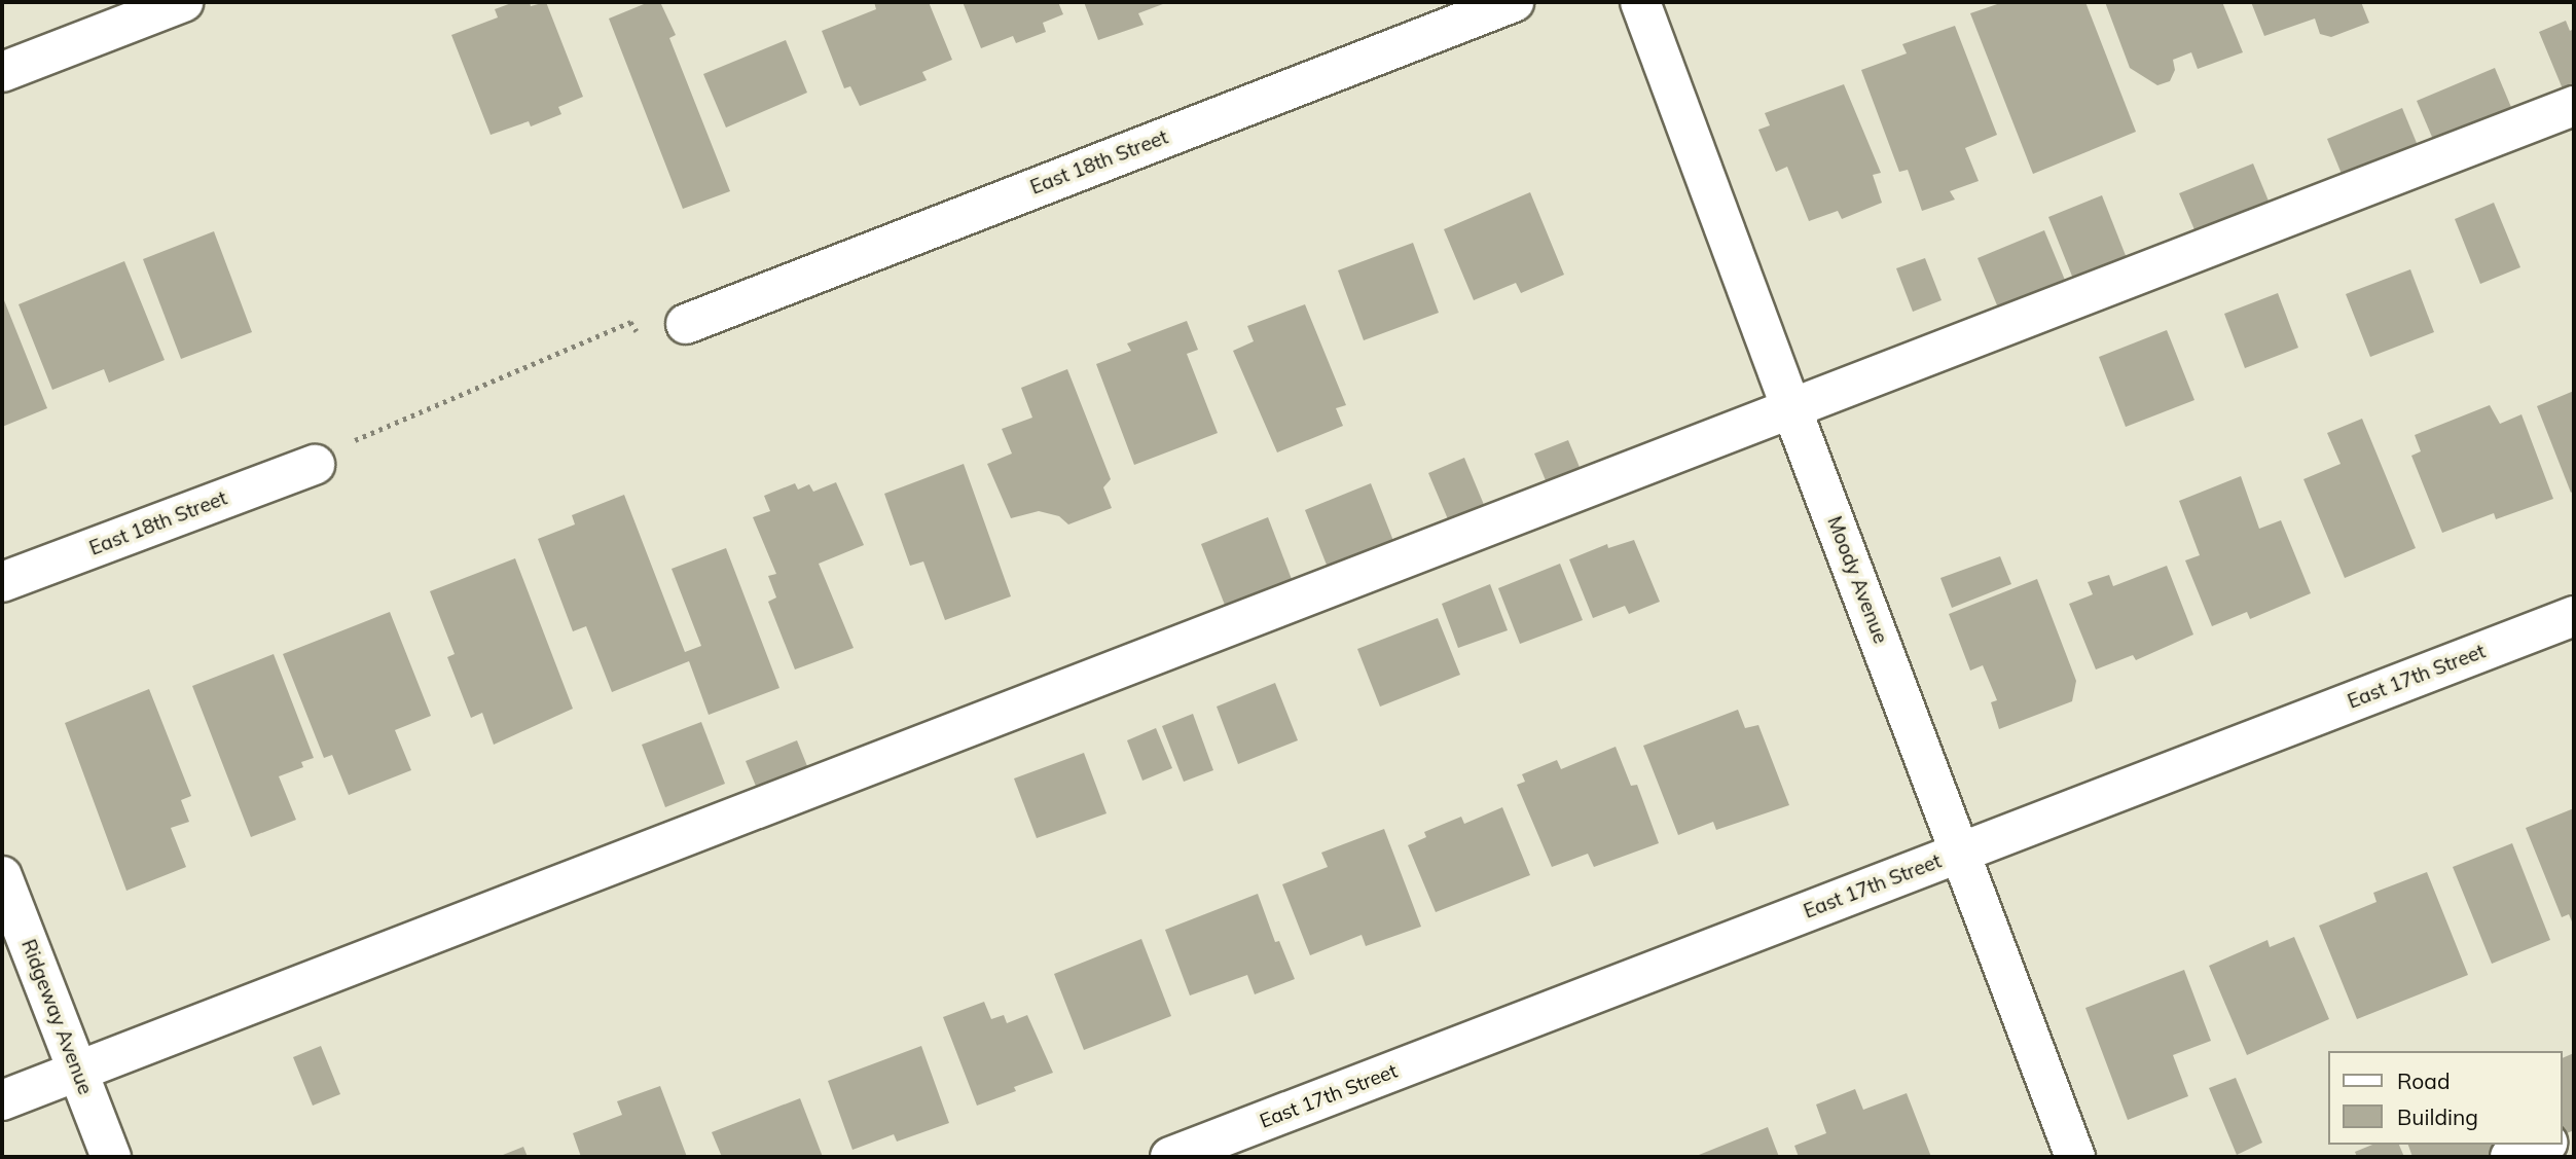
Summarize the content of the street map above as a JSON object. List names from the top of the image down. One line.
{"streets":{"street":["East 18th Street","Moody Avenue","East 17th Street","Ridgeway Avenue"]},"crossings":[["Moody Avenue","East 17th Street"]],"legend":["Road","Building"]}
